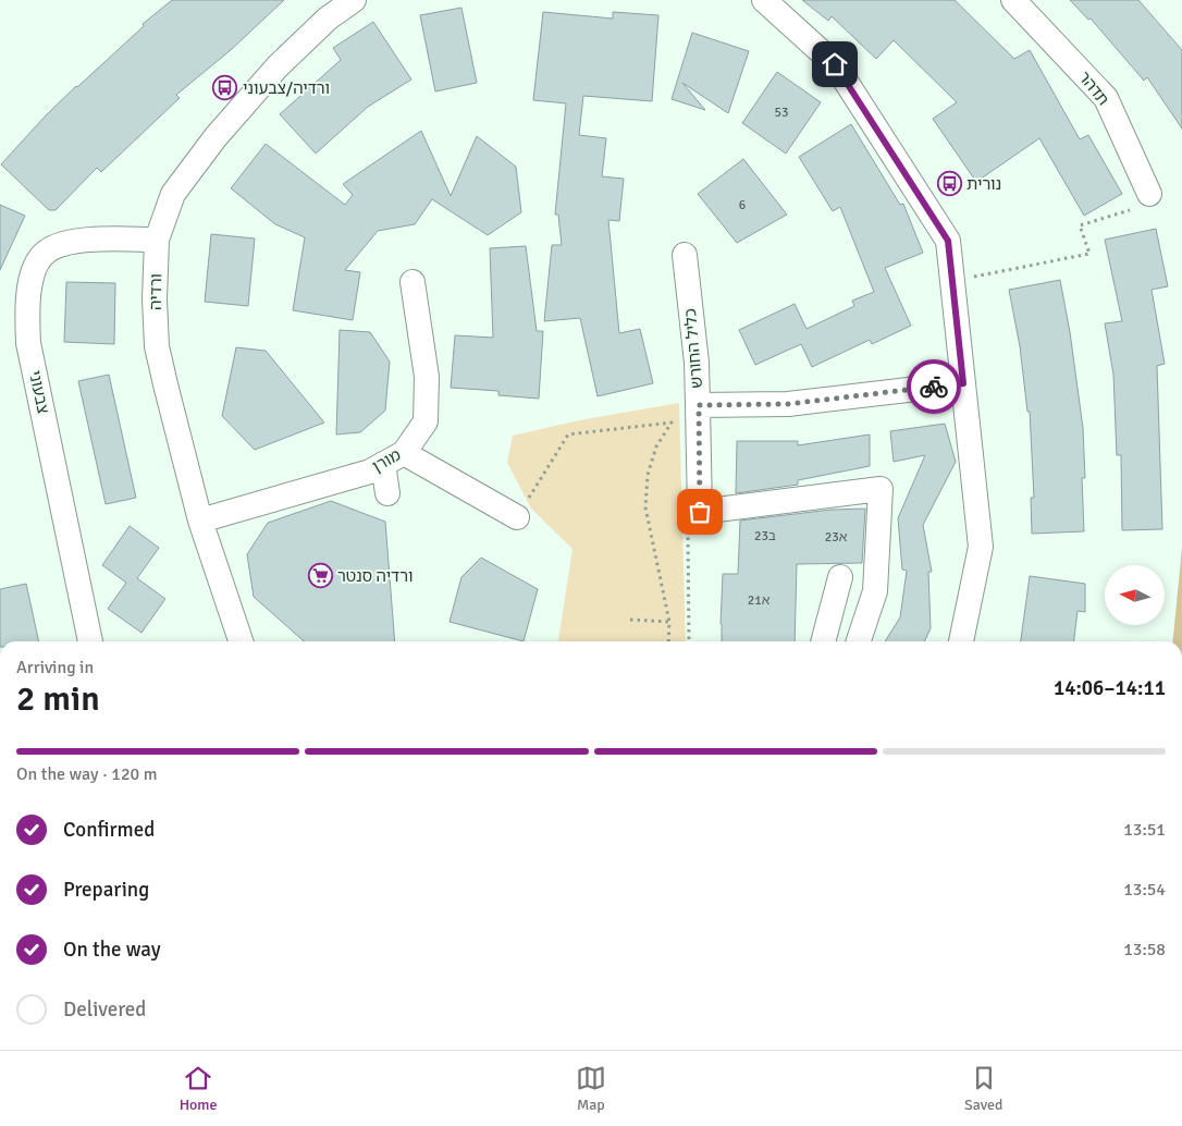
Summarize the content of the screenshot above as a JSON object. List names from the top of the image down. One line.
{"streets":{"street":["תדהר","ורדיה","כליל החורש","צבעוני","מורן"]},"crossings":[["ורדיה","צבעוני"],["ורדיה","מורן"]],"places":{"bus stop":["ורדיה/צבעוני","נורית"],"supermarket":["ורדיה סנטר"]},"house_numbers":["53","6","23ב","23א","21א"],"north":"left","page":{"heading":["2 min","Arriving in","14:06–14:11"],"bar":"On the way · 120 m","list":[["Confirmed","13:51"],["Preparing","13:54"],["On the way","13:58"],"Delivered"],"tabs":["Home","Map","Saved"]}}
